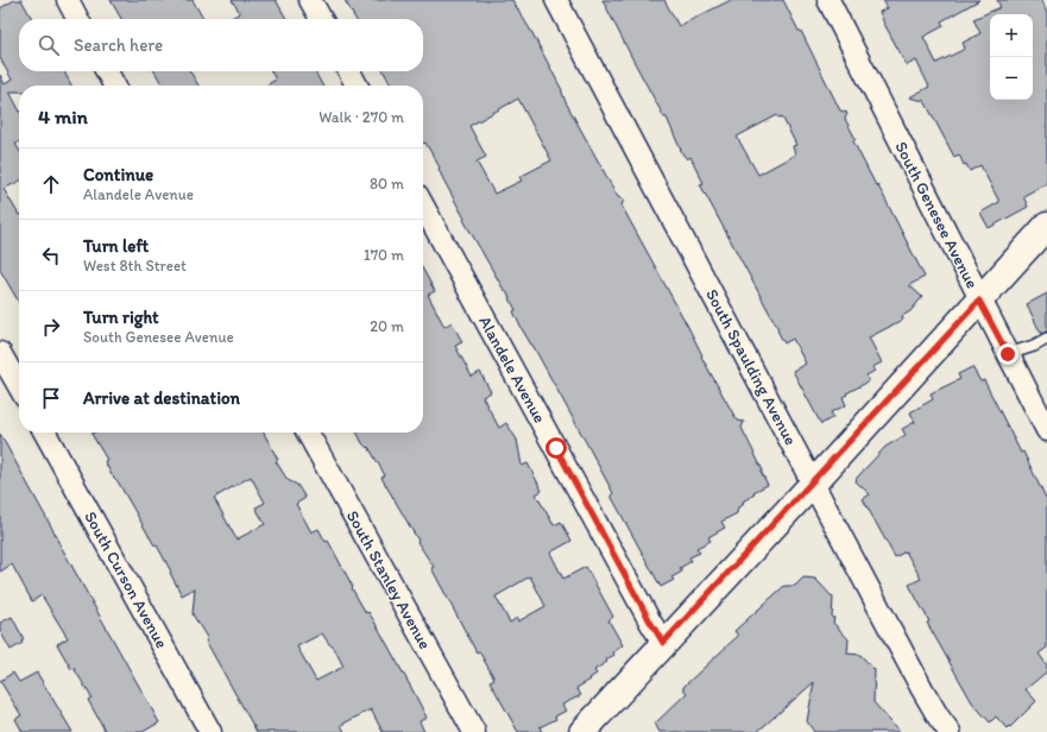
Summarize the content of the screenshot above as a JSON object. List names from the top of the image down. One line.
{"streets":{"street":["South Genesee Avenue","South Spaulding Avenue","Alandele Avenue","South Curson Avenue","South Stanley Avenue"]},"page":{"map_buttons":["+","−"],"search":"Search here","heading":["4 min","Walk · 270 m"],"list":[["Continue","Alandele Avenue","80 m"],["Turn left","West 8th Street","170 m"],["Turn right","South Genesee Avenue","20 m"],"Arrive at destination"]}}
